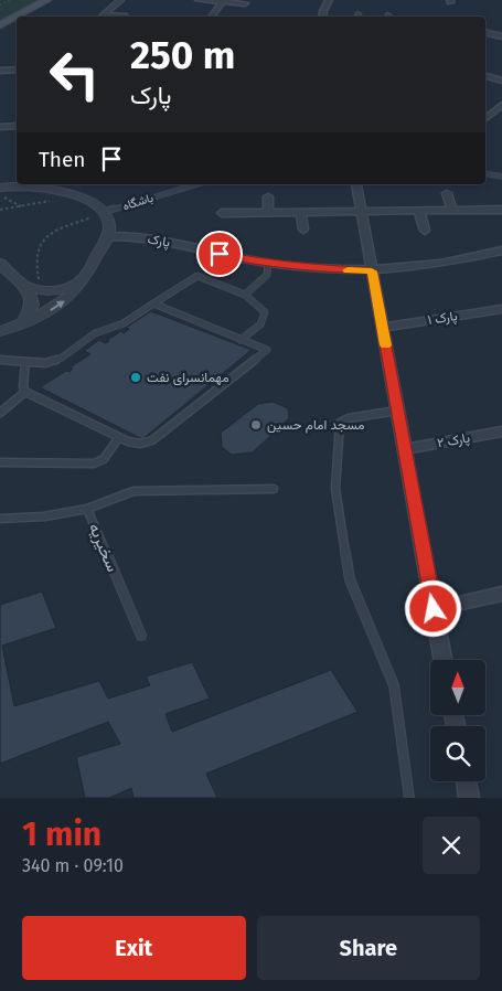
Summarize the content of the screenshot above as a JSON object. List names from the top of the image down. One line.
{"streets":{"street":["پارک","پارک ۱","پارک ۲"],"lane":["باشگاه","سخیریه"]},"places":["مهمانسرای نفت","مسجد امام حسین"],"north":"top","page":{"turn":["250 m","پارک"],"then":"Then","heading":["1 min","340 m · 09:10"],"buttons":["Exit","Share"]}}
